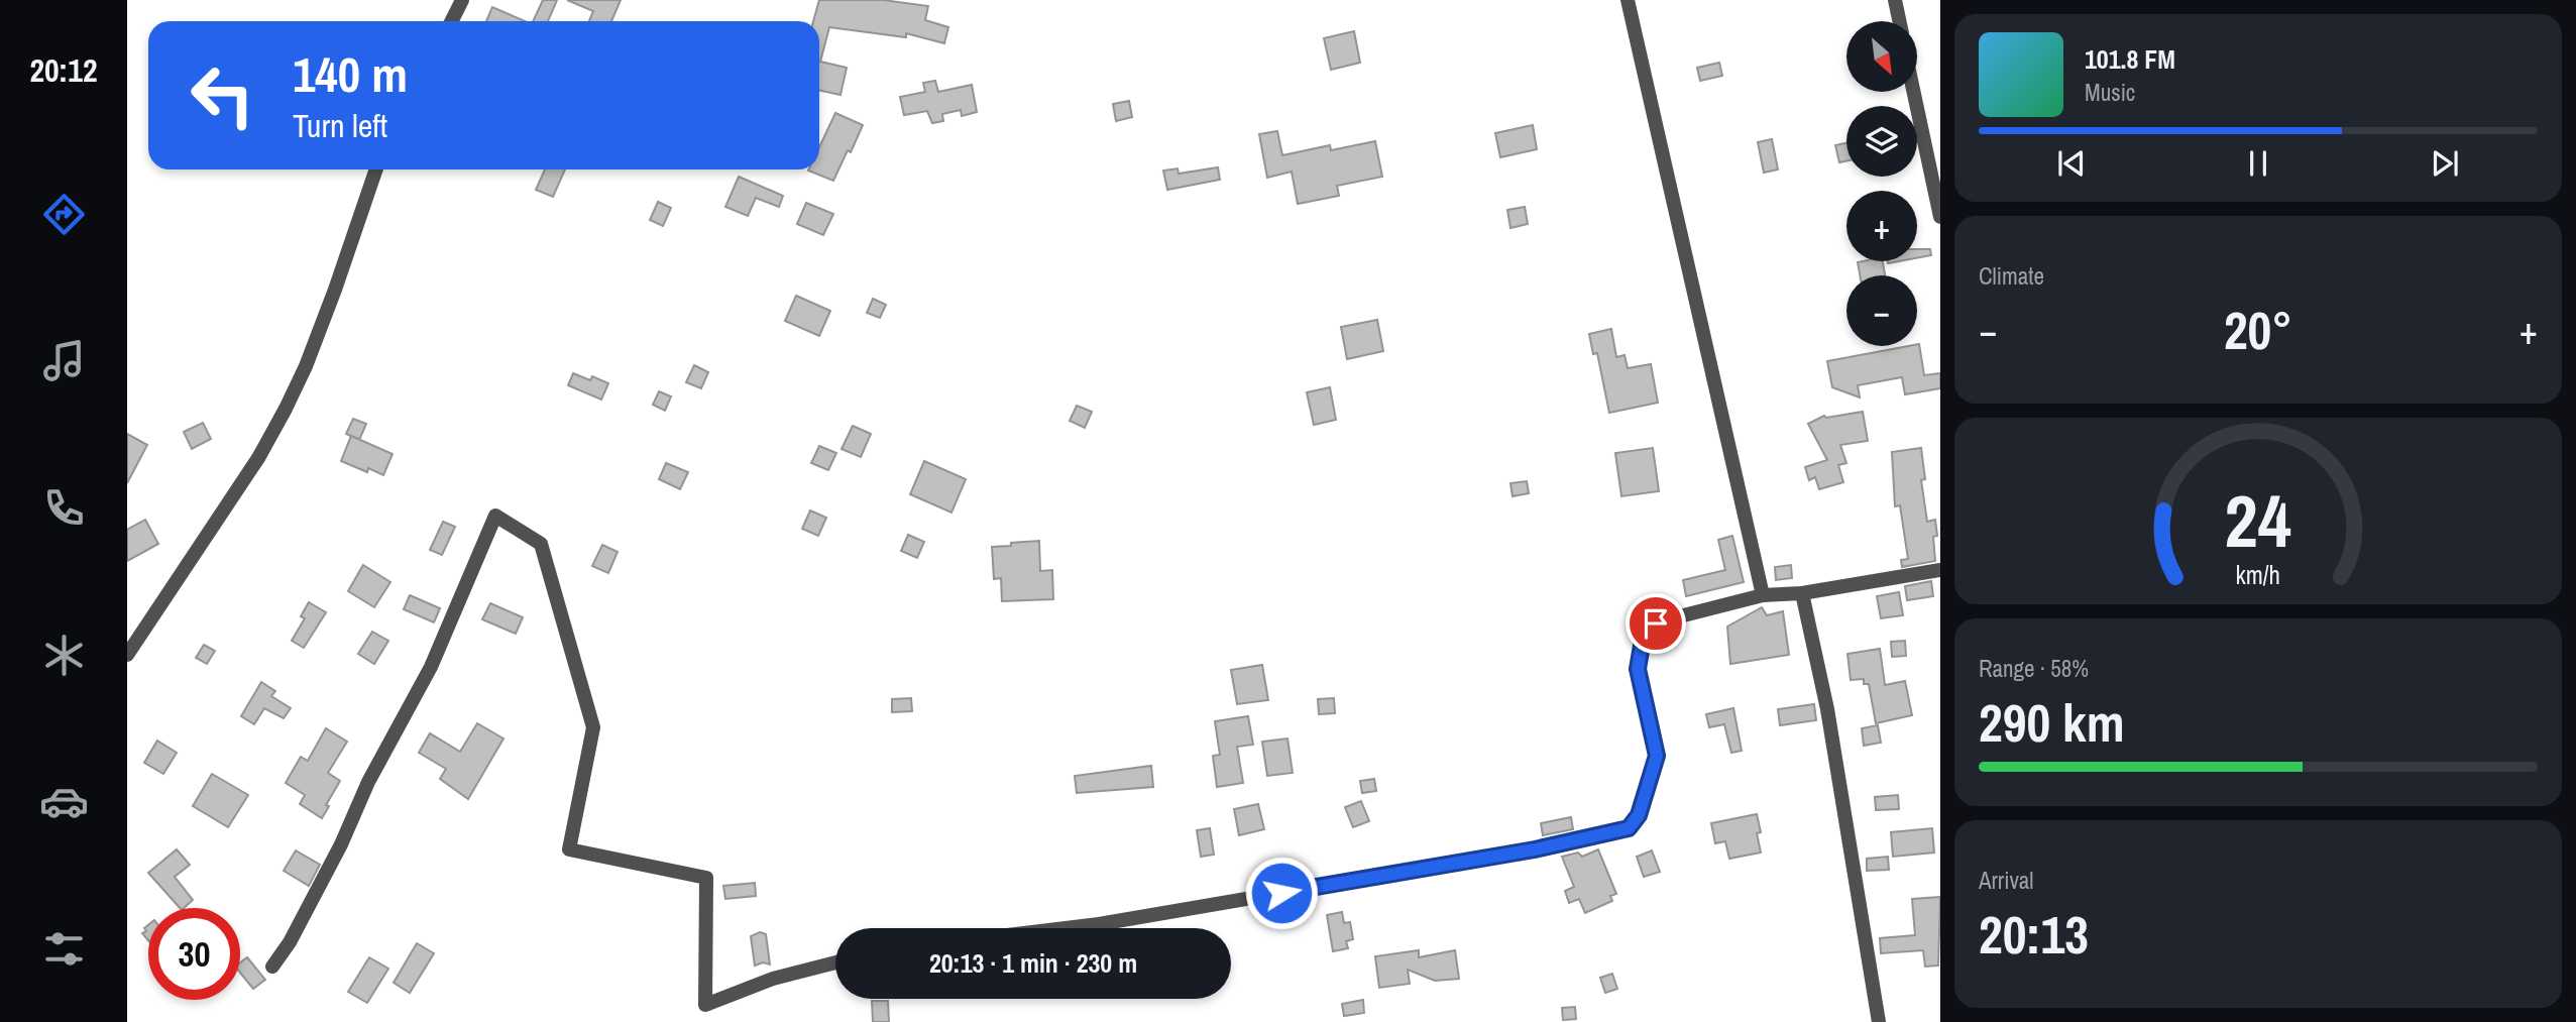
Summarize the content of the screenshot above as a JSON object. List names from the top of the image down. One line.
{"north":"bottom right","page":{"tabs":"20:12","map_buttons":["+","−"],"turn":["140 m","Turn left"],"song":["101.8 FM","Music"],"tile":["Climate",["Range · 58%","290 km"],["Arrival","20:13"]],"heat":["−","20°","+"],"limit":"30","trip":"20:13 · 1 min · 230 m","gauge":["24","km/h"]}}
